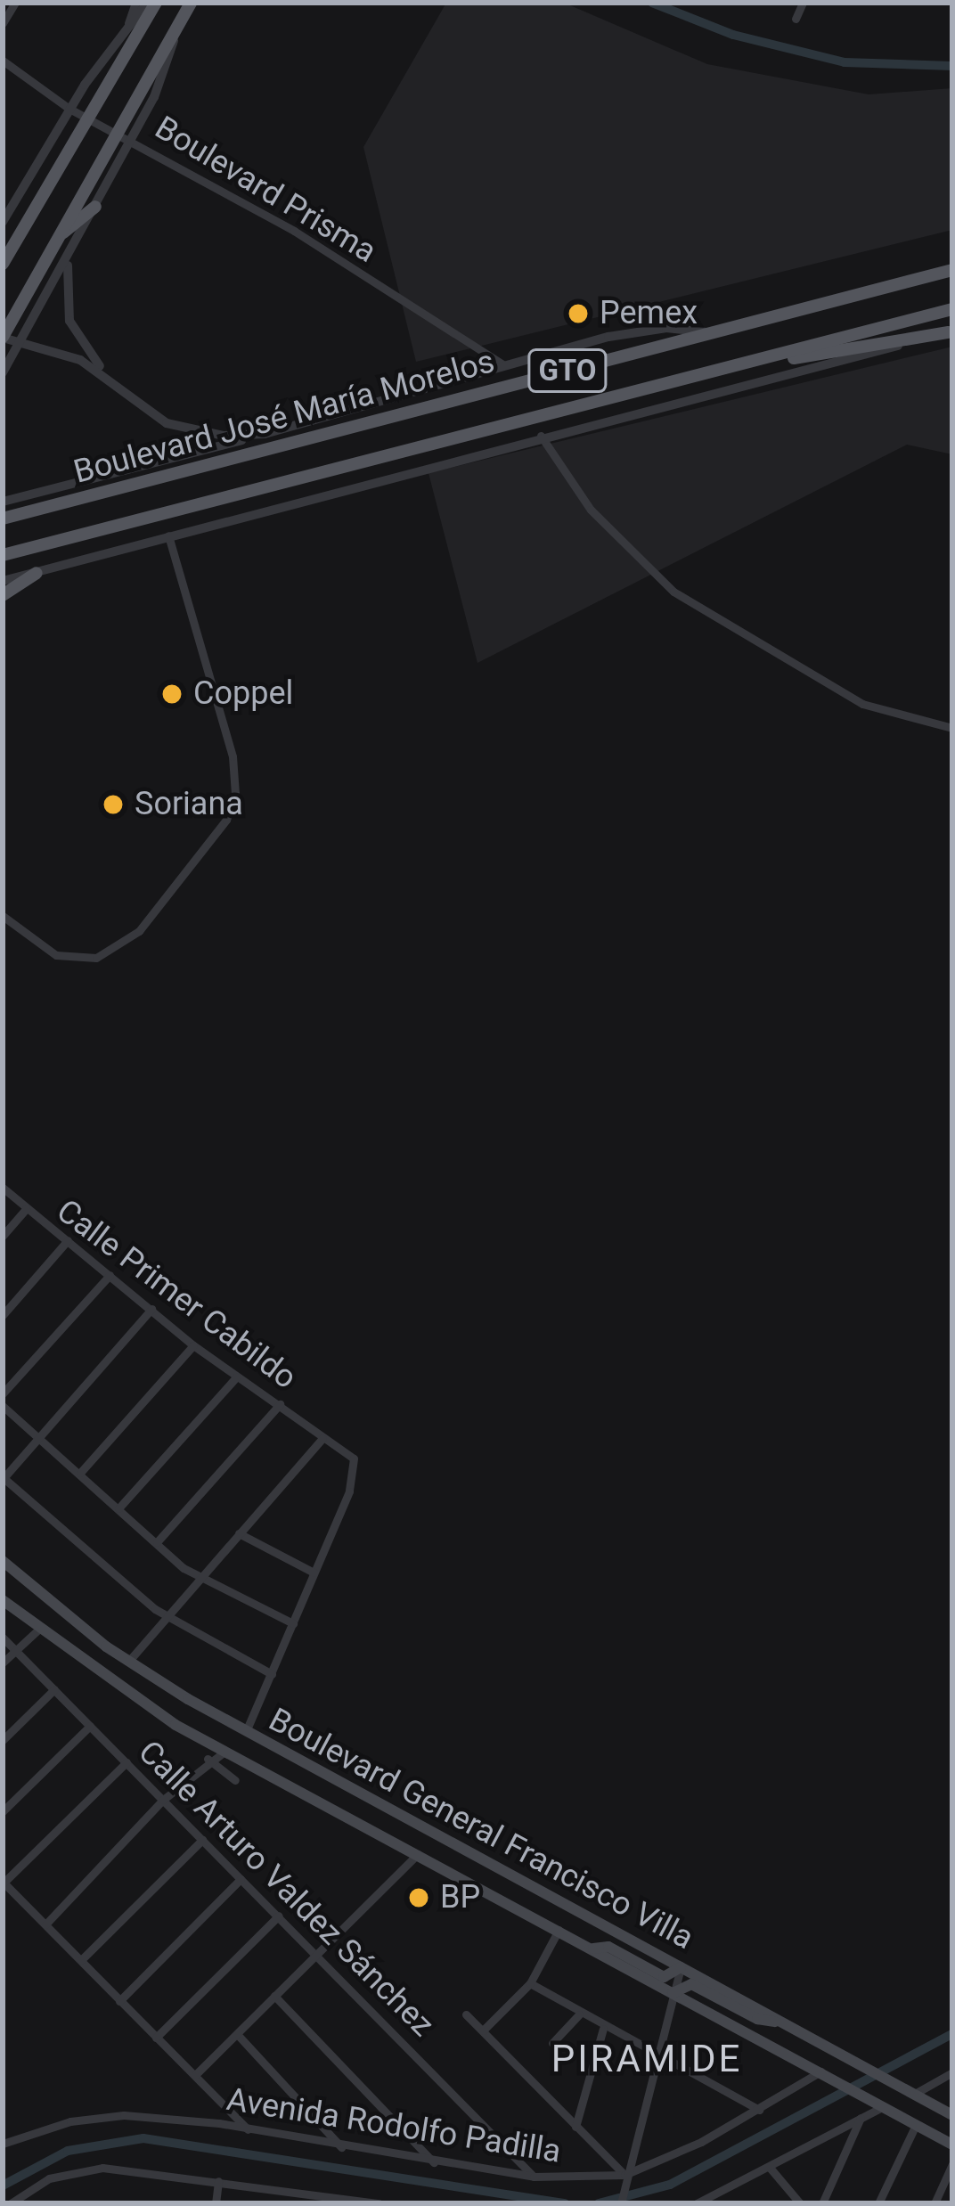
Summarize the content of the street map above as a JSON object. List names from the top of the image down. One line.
{"streets":{"main road":["GTO","Boulevard José María Morelos","Boulevard General Francisco Villa"],"street":["Boulevard Prisma","Calle Primer Cabildo","Calle Arturo Valdez Sánchez","Avenida Rodolfo Padilla"]},"crossings":[["Boulevard General Francisco Villa","Avenida Rodolfo Padilla"],["Calle Arturo Valdez Sánchez","Avenida Rodolfo Padilla"]],"districts":["PIRAMIDE"],"places":["Pemex","Coppel","Soriana","BP"]}
